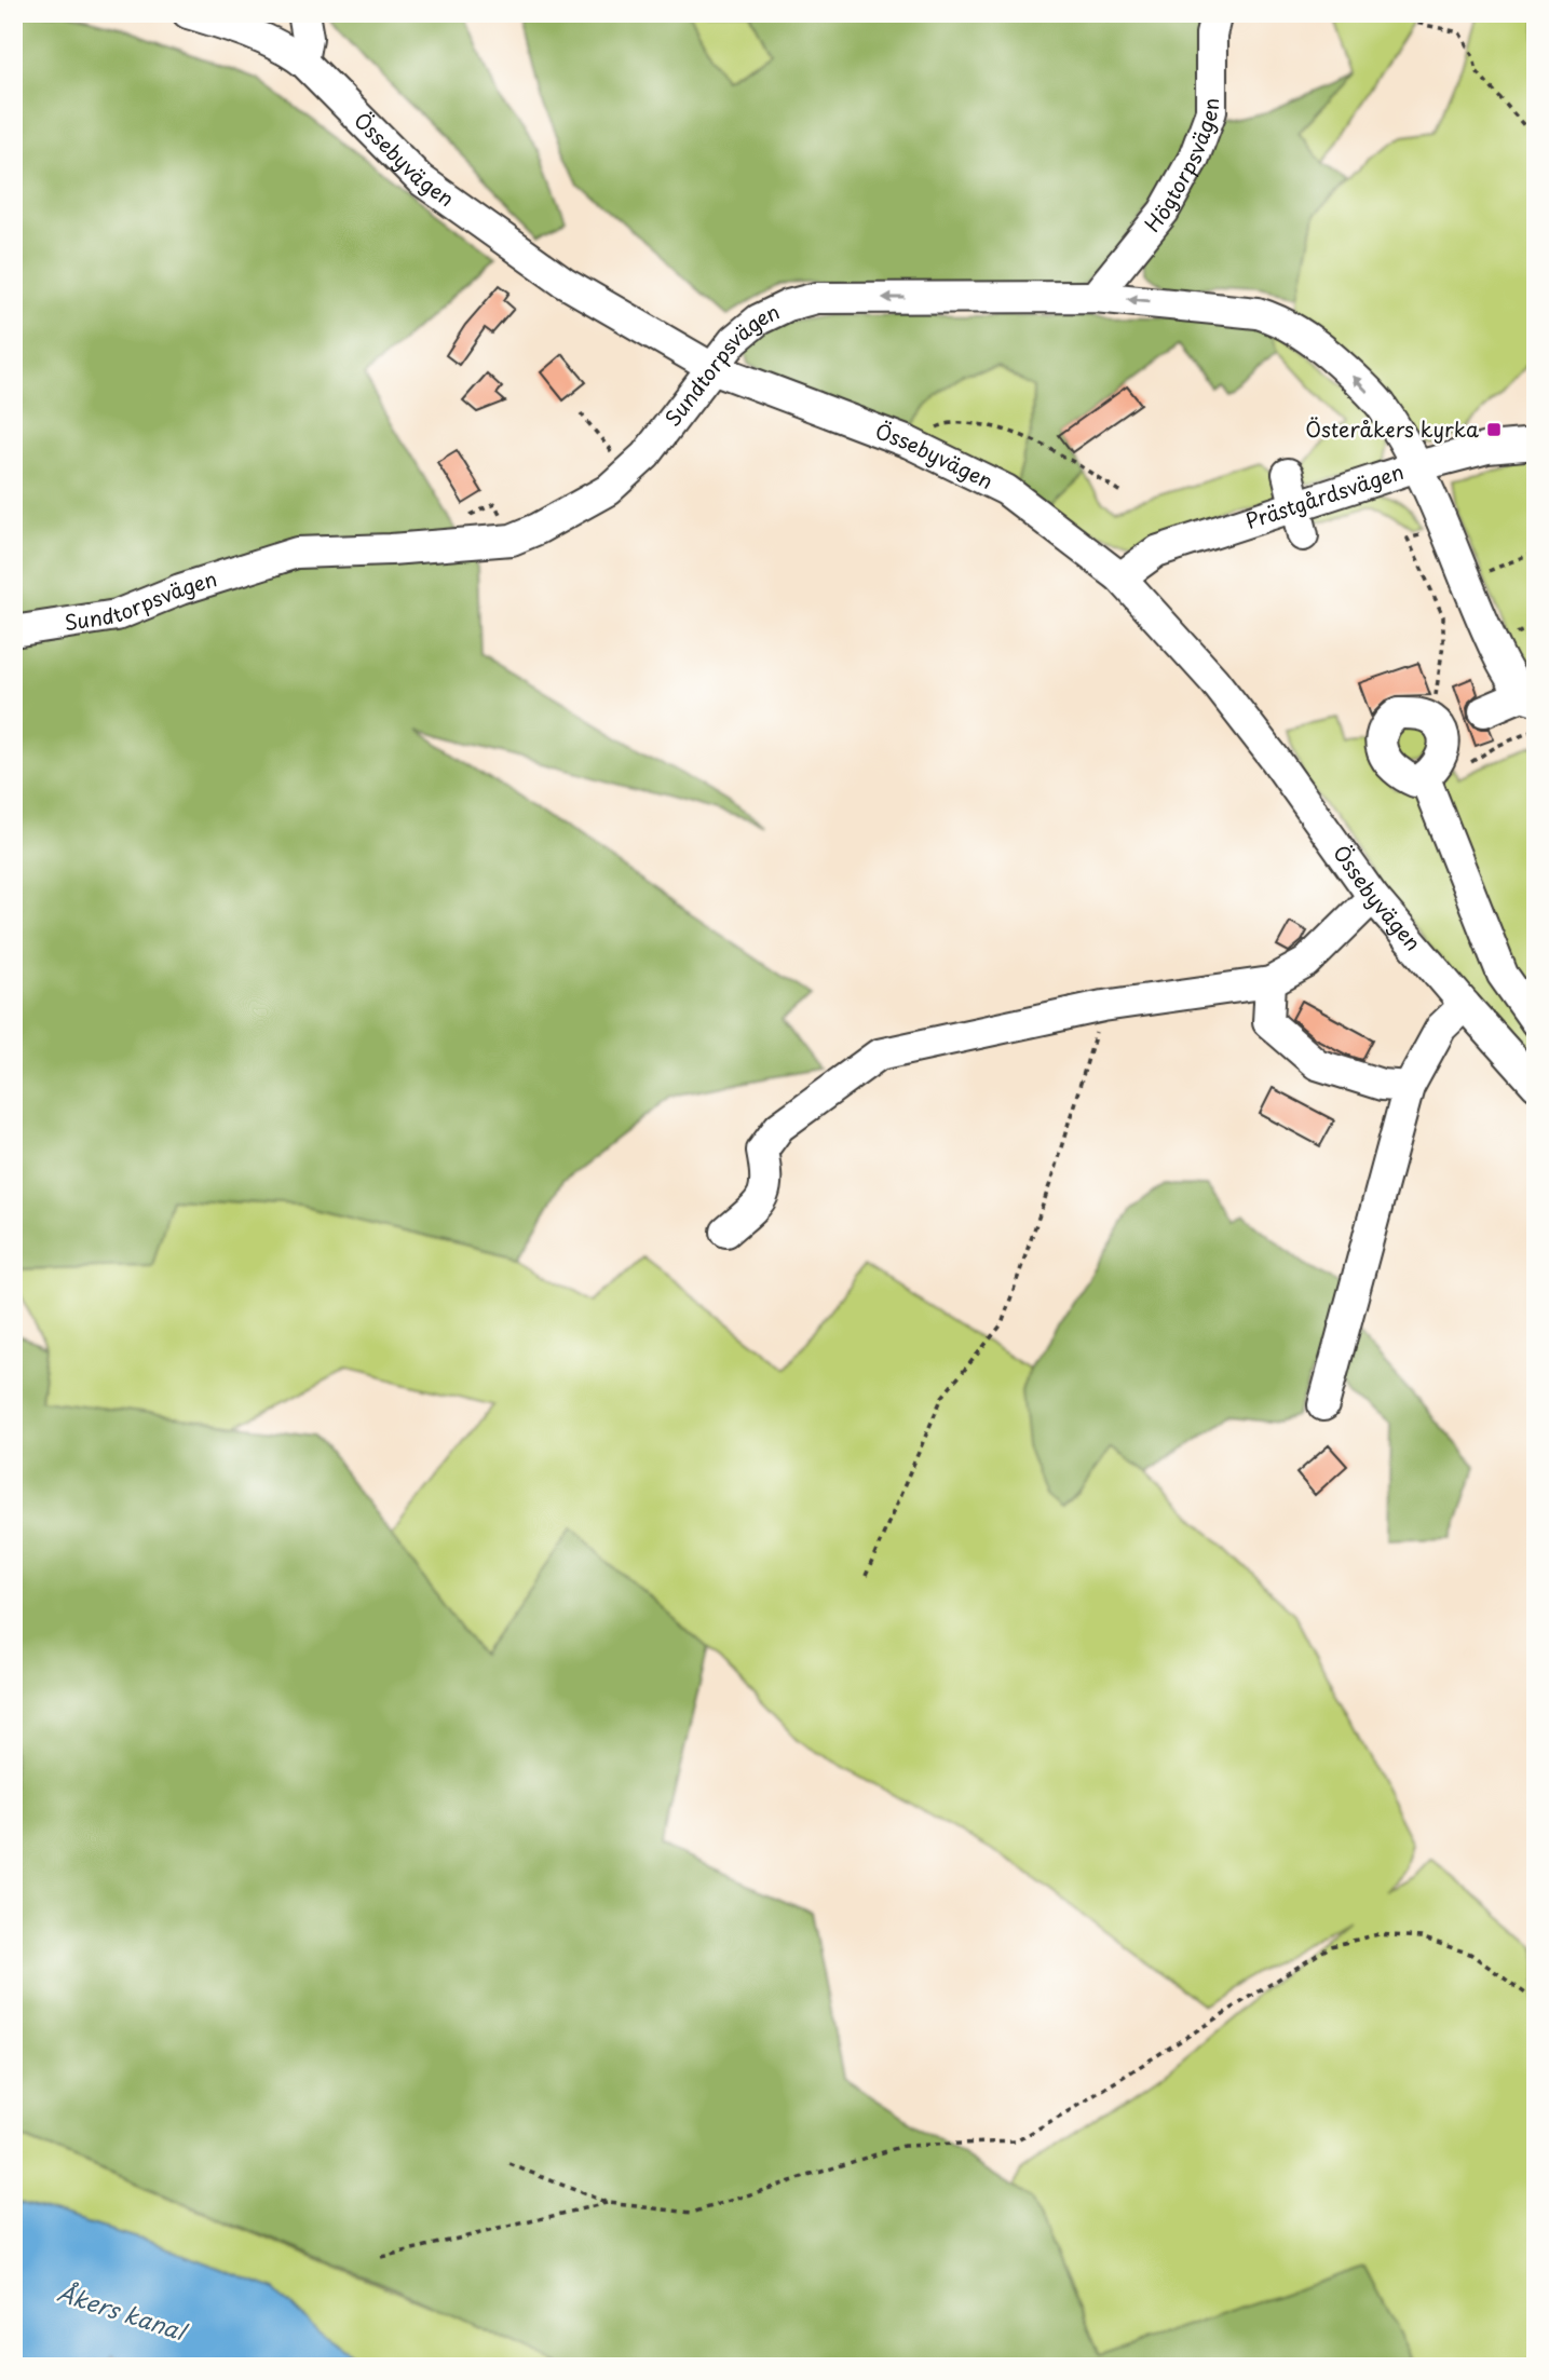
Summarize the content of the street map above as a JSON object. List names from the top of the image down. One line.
{"streets":{"street":["Össebyvägen","Högtorpsvägen","Sundtorpsvägen","Prästgårdsvägen"]},"crossings":[["Össebyvägen","Sundtorpsvägen"],["Össebyvägen","Prästgårdsvägen"],["Högtorpsvägen","Sundtorpsvägen"],["Sundtorpsvägen","Prästgårdsvägen"]],"one_way":["Sundtorpsvägen"],"water":["Åkers kanal"],"places":{"transit":["Österåkers kyrka"]}}
